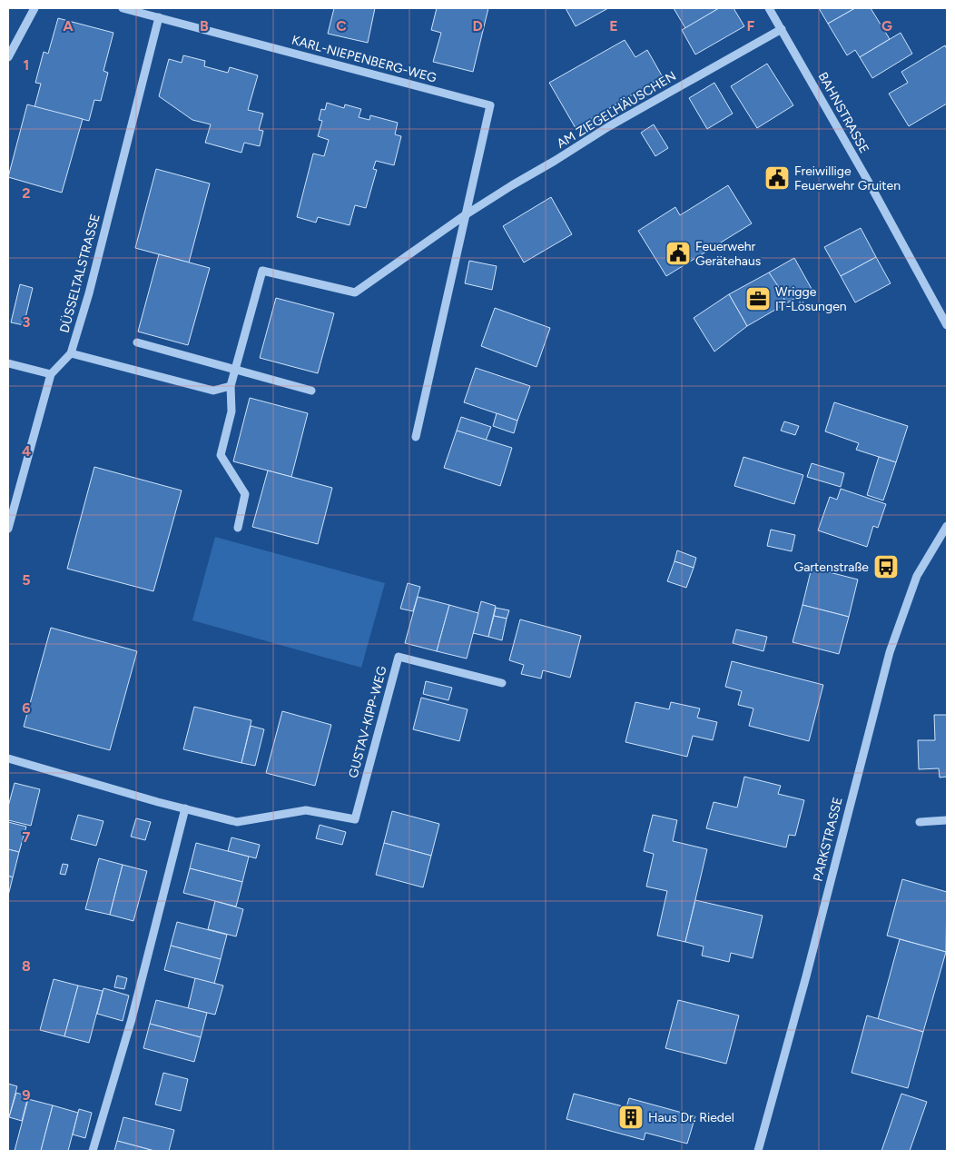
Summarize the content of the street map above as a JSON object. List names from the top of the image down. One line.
{"streets":{"street":["KARL-NIEPENBERG-WEG","AM ZIEGELHÄUSCHEN","BAHNSTRASSE","DÜSSELTALSTRASSE","GUSTAV-KIPP-WEG","PARKSTRASSE"]},"crossings":[["KARL-NIEPENBERG-WEG","AM ZIEGELHÄUSCHEN"],["KARL-NIEPENBERG-WEG","DÜSSELTALSTRASSE"],["AM ZIEGELHÄUSCHEN","BAHNSTRASSE"]],"places":{"public building":["Freiwillige Feuerwehr Gruiten","Feuerwehr Gerätehaus"],"office":["Wrigge IT-Lösungen"],"bus stop":["Gartenstraße"],"building":["Haus Dr. Riedel"]},"grid":{"columns":["A","B","C","D","E","F","G"],"rows":["1","2","3","4","5","6","7","8","9"]}}
